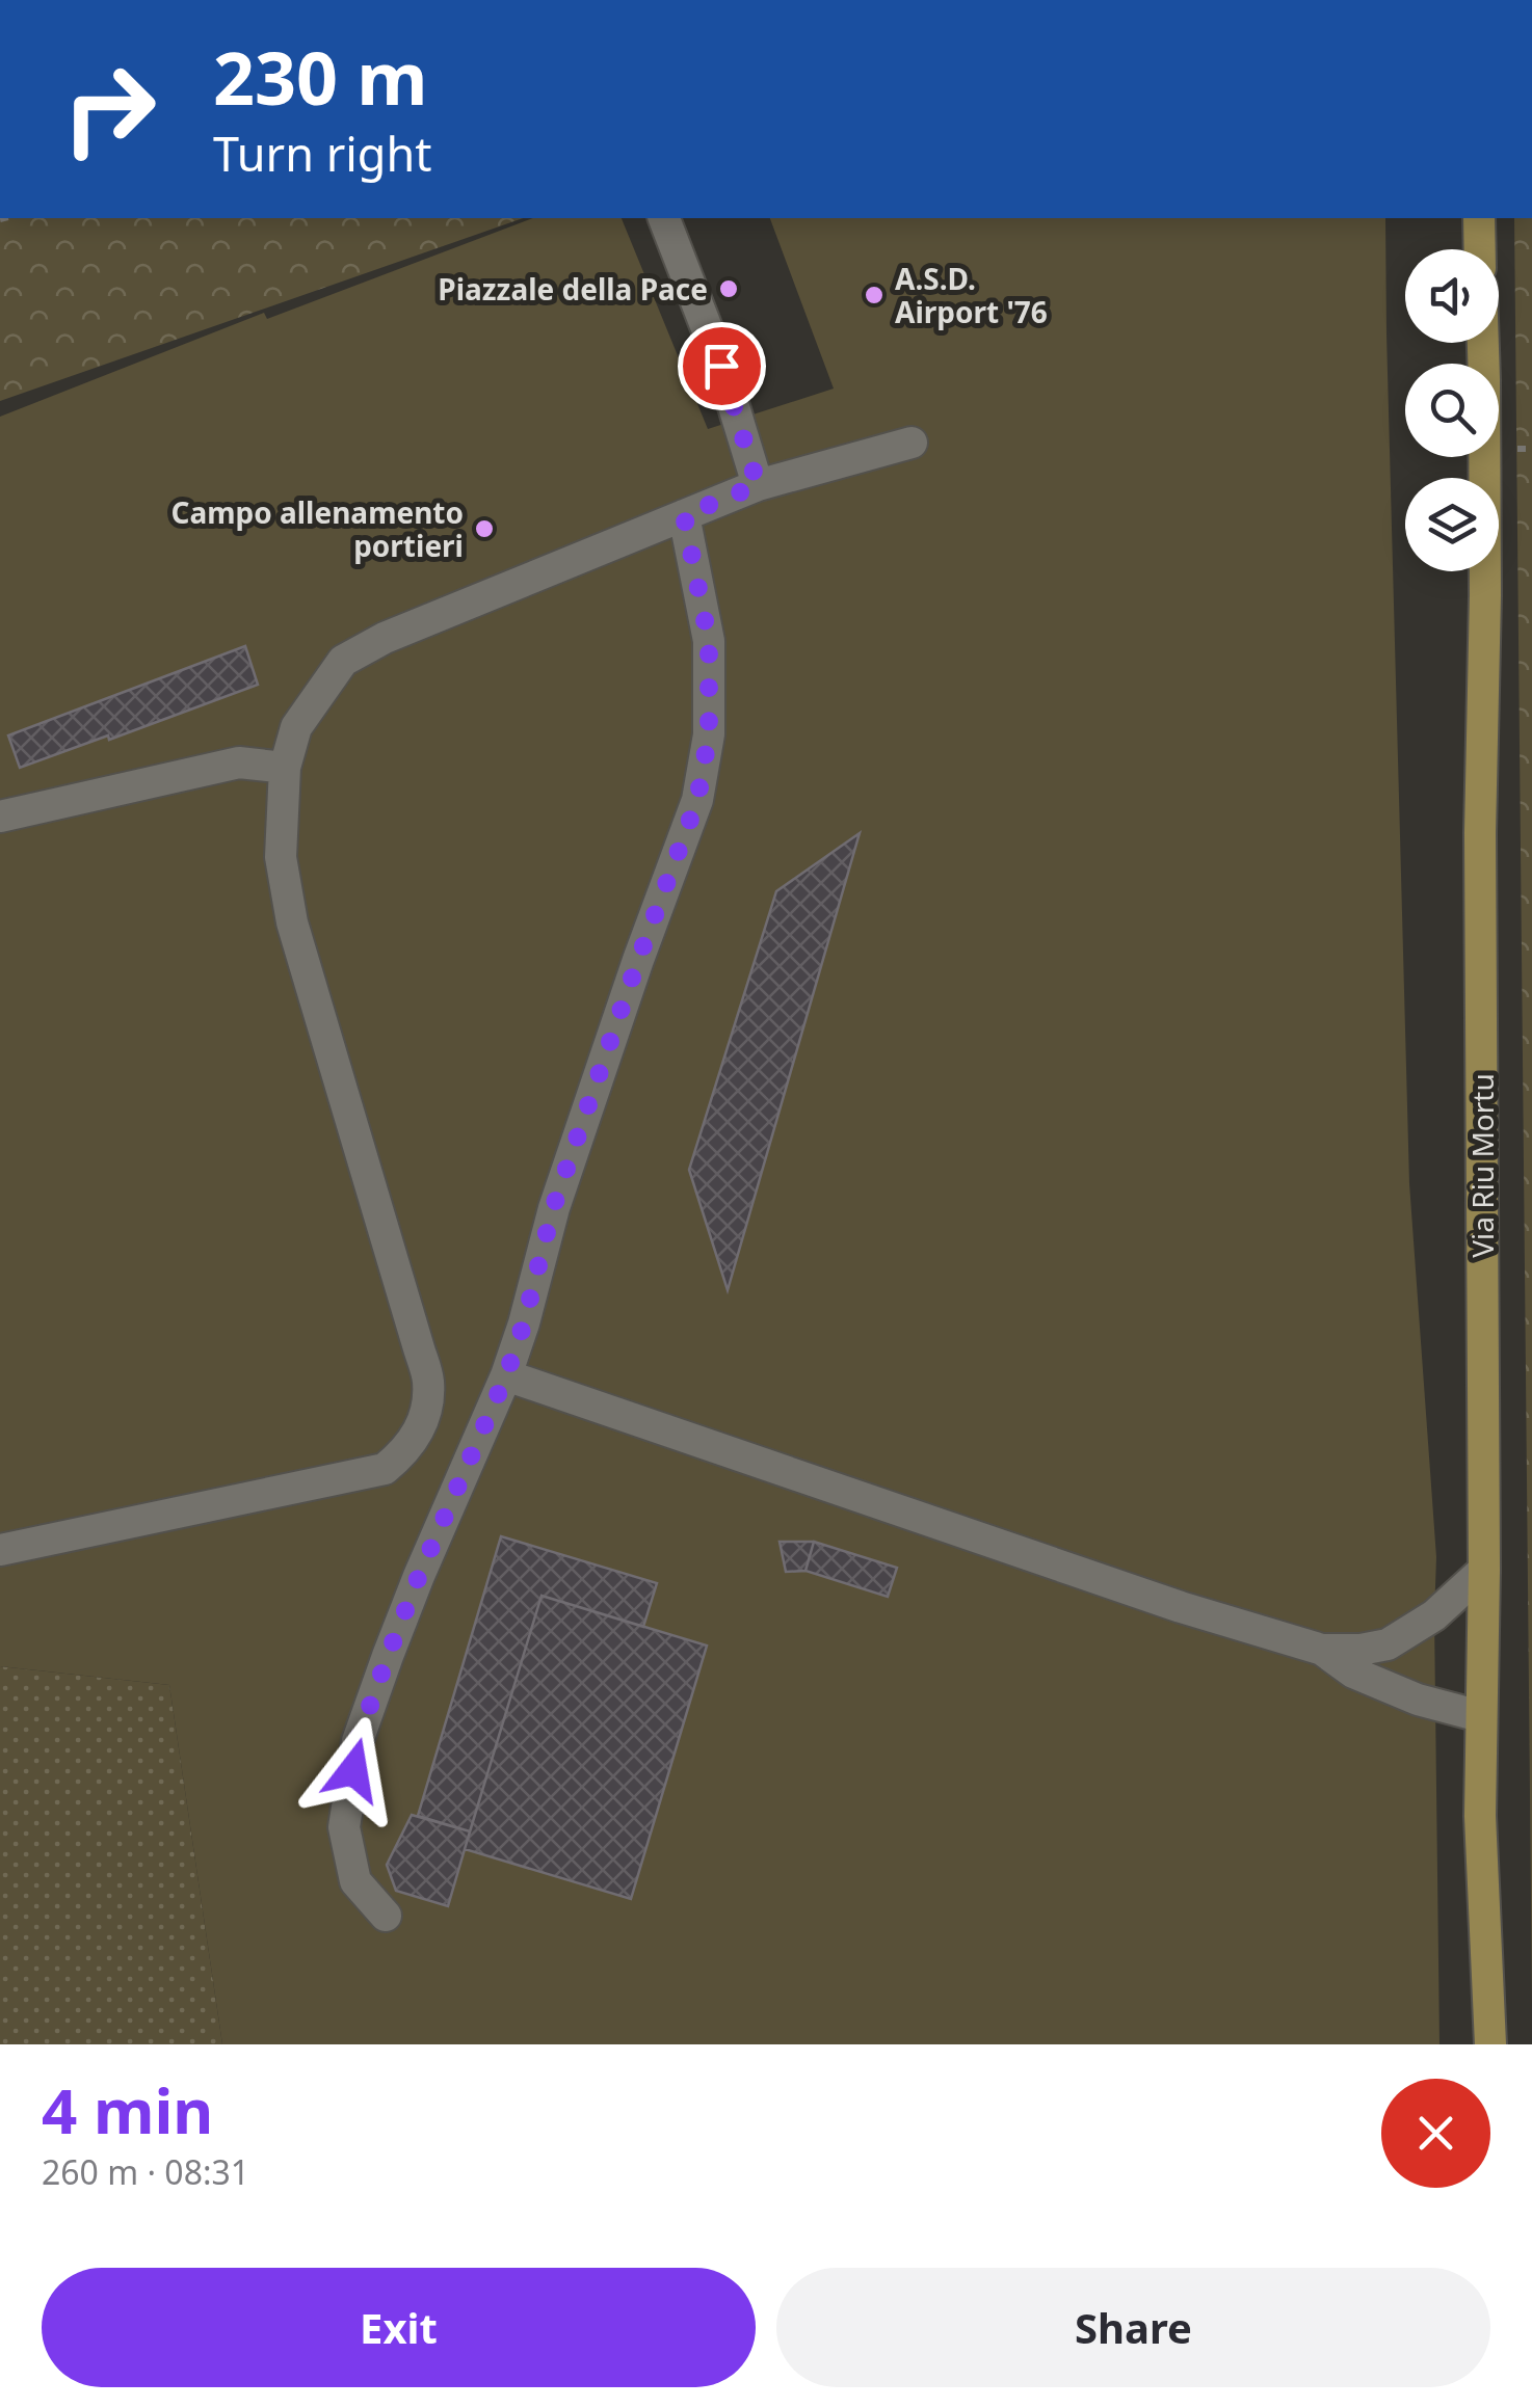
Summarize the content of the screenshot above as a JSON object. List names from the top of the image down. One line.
{"streets":{"main road":["Via Riu Mortu"]},"places":["Piazzale della Pace","A.S.D. Airport '76","Campo allenamento portieri"],"page":{"turn":["230 m","Turn right"],"heading":["4 min","260 m · 08:31"],"buttons":["Exit","Share"]}}
